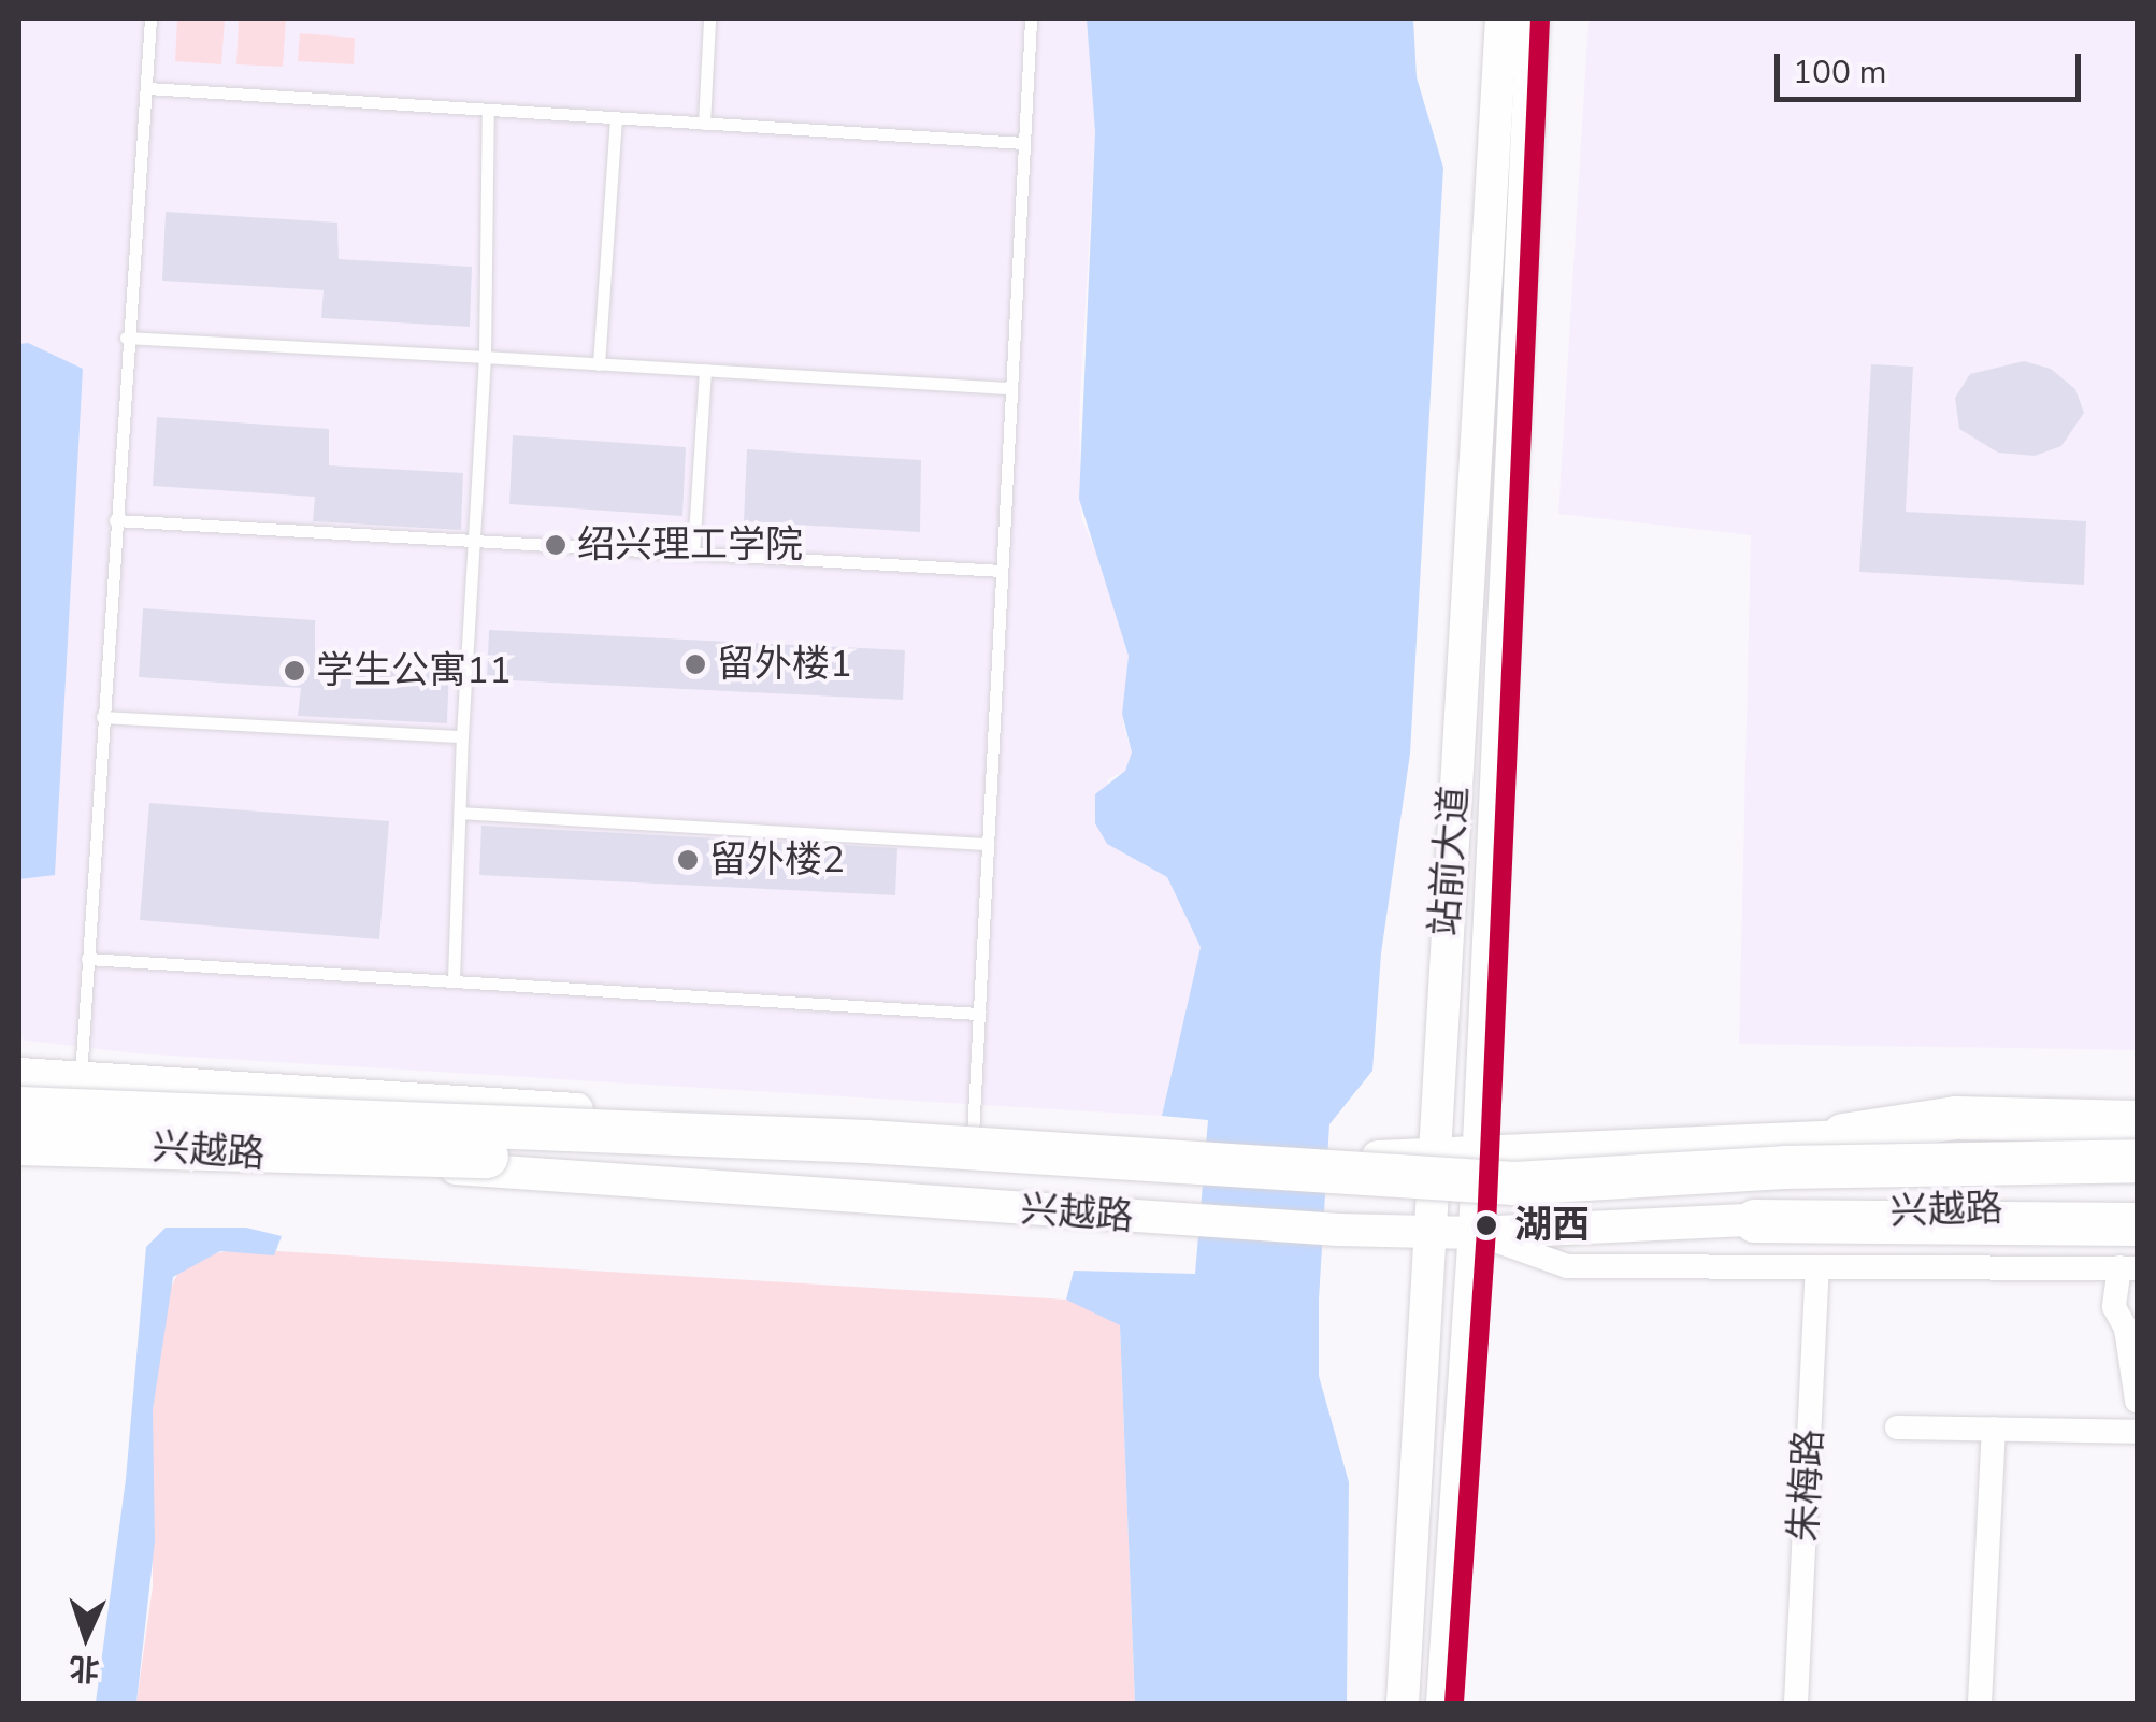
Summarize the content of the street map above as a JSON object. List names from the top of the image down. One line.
{"streets":{"main road":["站前大道","兴越路"],"street":["朱梅路"]},"crossings":[["站前大道","兴越路"]],"places":["绍兴理工学院","留外楼1","学生公寓11","留外楼2","湖西"],"scale_bar":"100 m","north":"bottom"}
